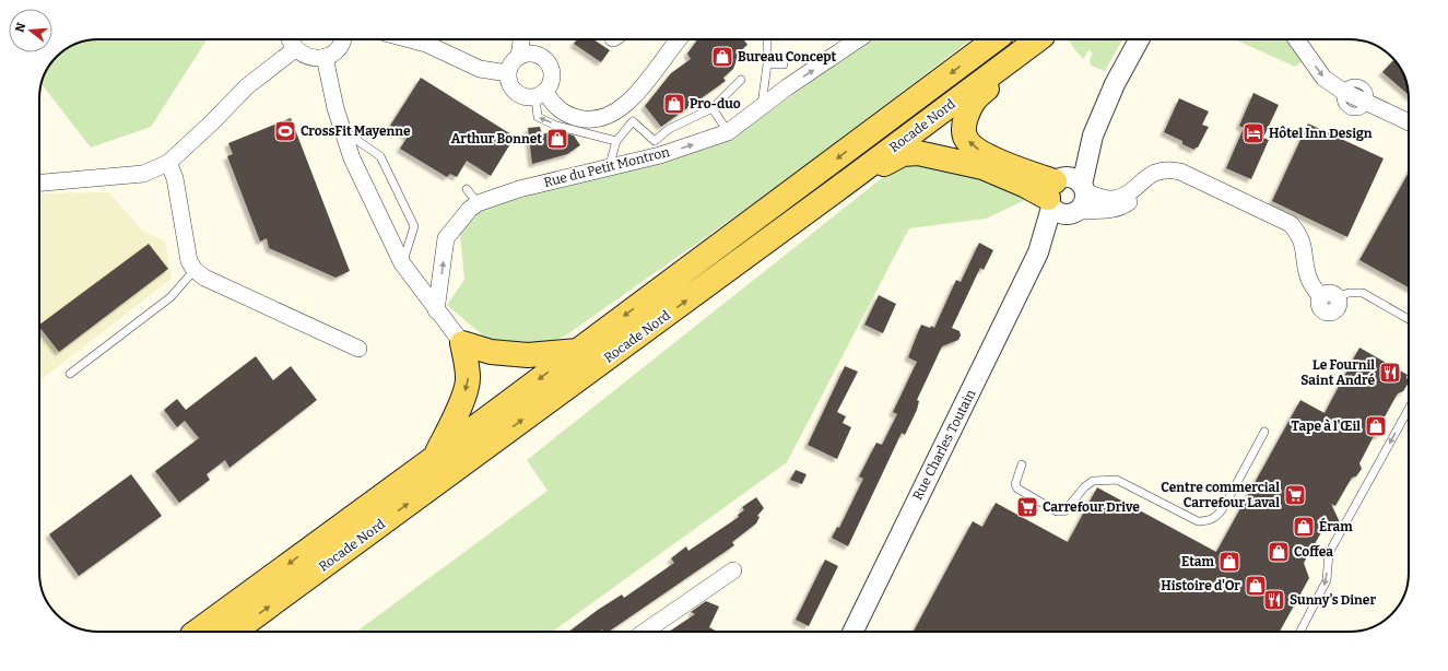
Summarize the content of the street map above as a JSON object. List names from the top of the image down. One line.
{"streets":{"main road":["Rocade Nord"],"street":["Rue du Petit Montron","Rue Charles Toutain"]},"one_way":["Rue du Petit Montron"],"places":{"shop":["Bureau Concept","Pro-duo","Arthur Bonnet","Tape à l'Œil","Éram","Coffea","Etam","Histoire d'Or"],"sports":["CrossFit Mayenne"],"hotel":["Hôtel Inn Design"],"restaurant":["Le Fournil Saint André","Sunny's Diner"],"supermarket":["Centre commercial Carrefour Laval","Carrefour Drive"]},"north":"left"}
